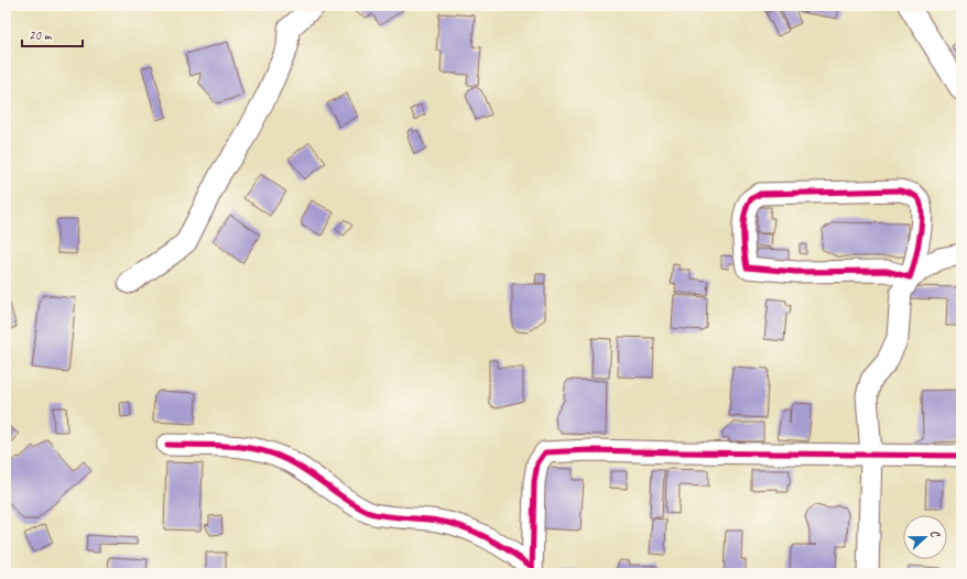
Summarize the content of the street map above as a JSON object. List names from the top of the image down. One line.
{"scale_bar":"20 m","north":"right"}
